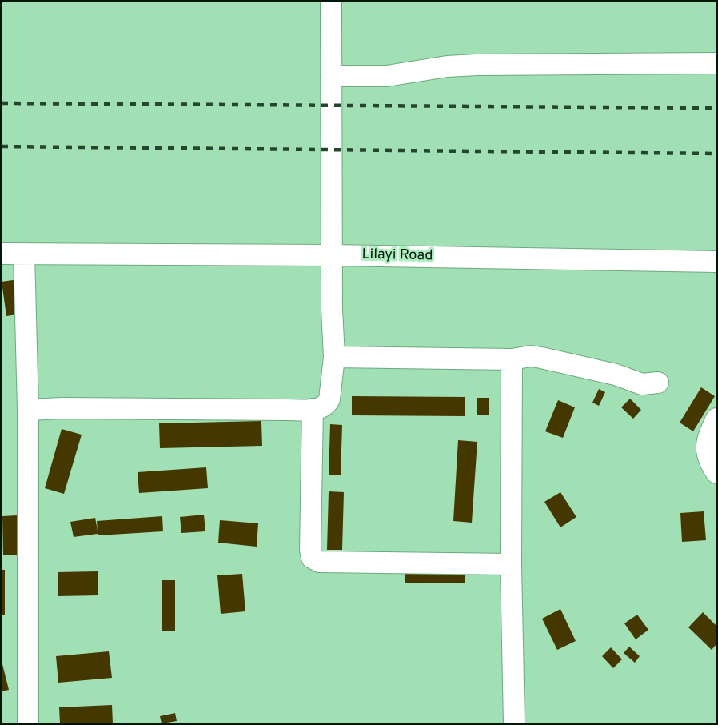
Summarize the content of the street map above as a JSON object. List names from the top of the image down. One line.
{"streets":{"street":["Lilayi Road"]}}
